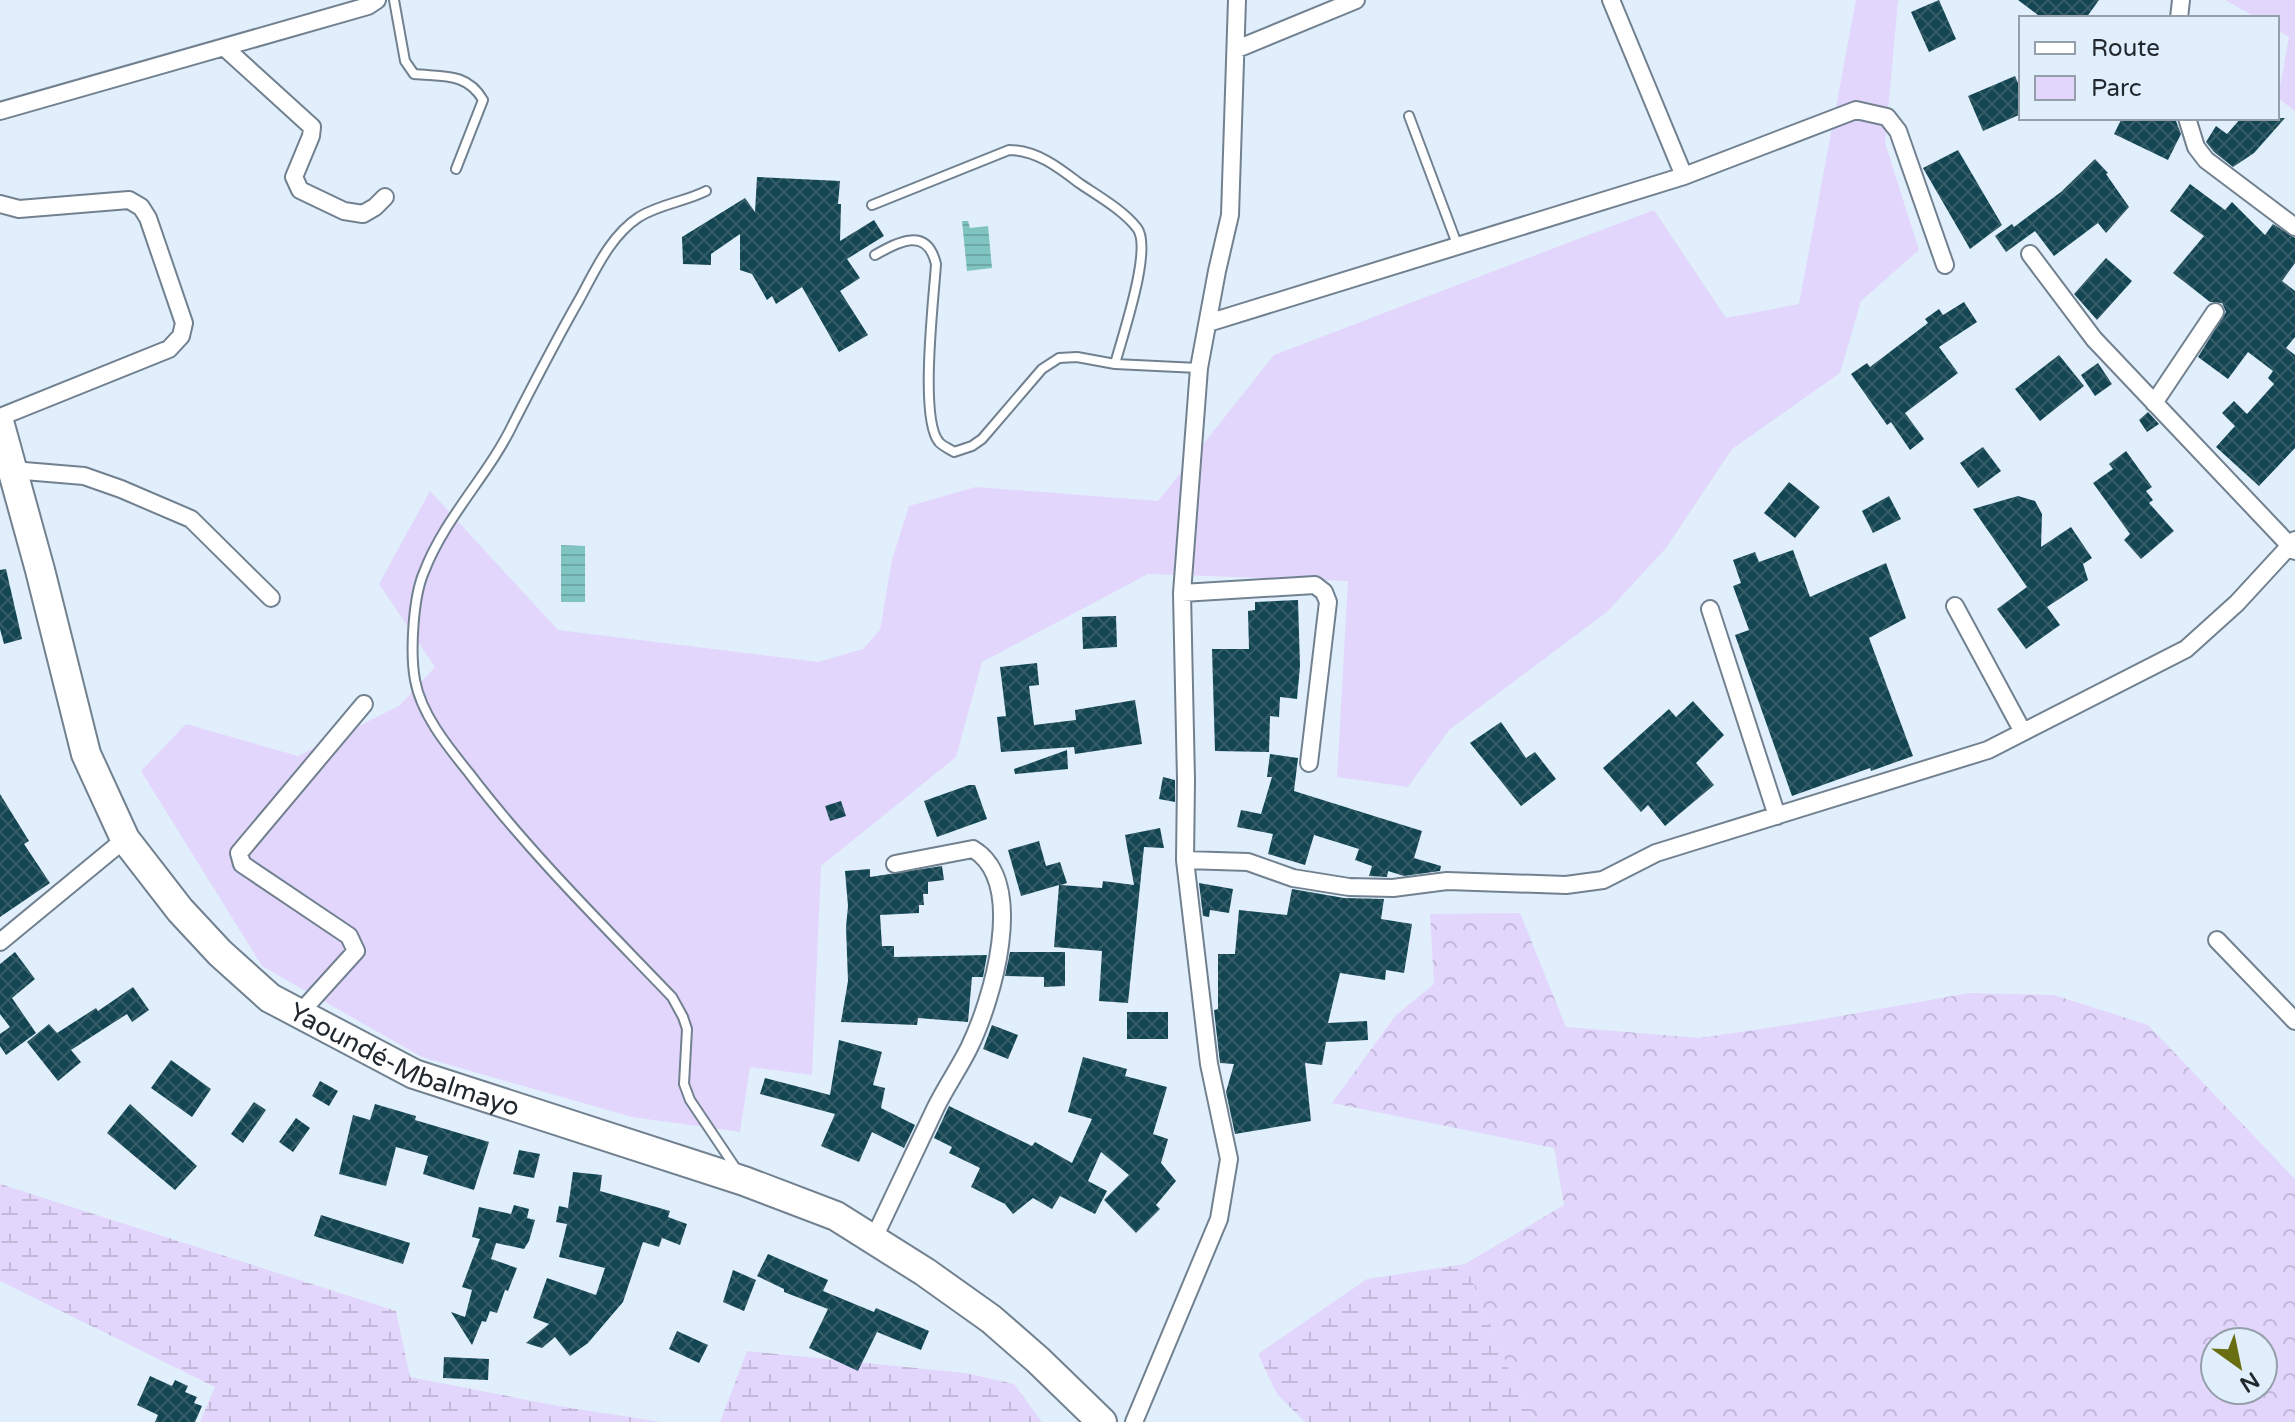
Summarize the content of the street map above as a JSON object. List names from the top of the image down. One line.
{"streets":{"highway":["Yaoundé-Mbalmayo"]},"legend":["Route","Parc"],"north":"bottom right"}
